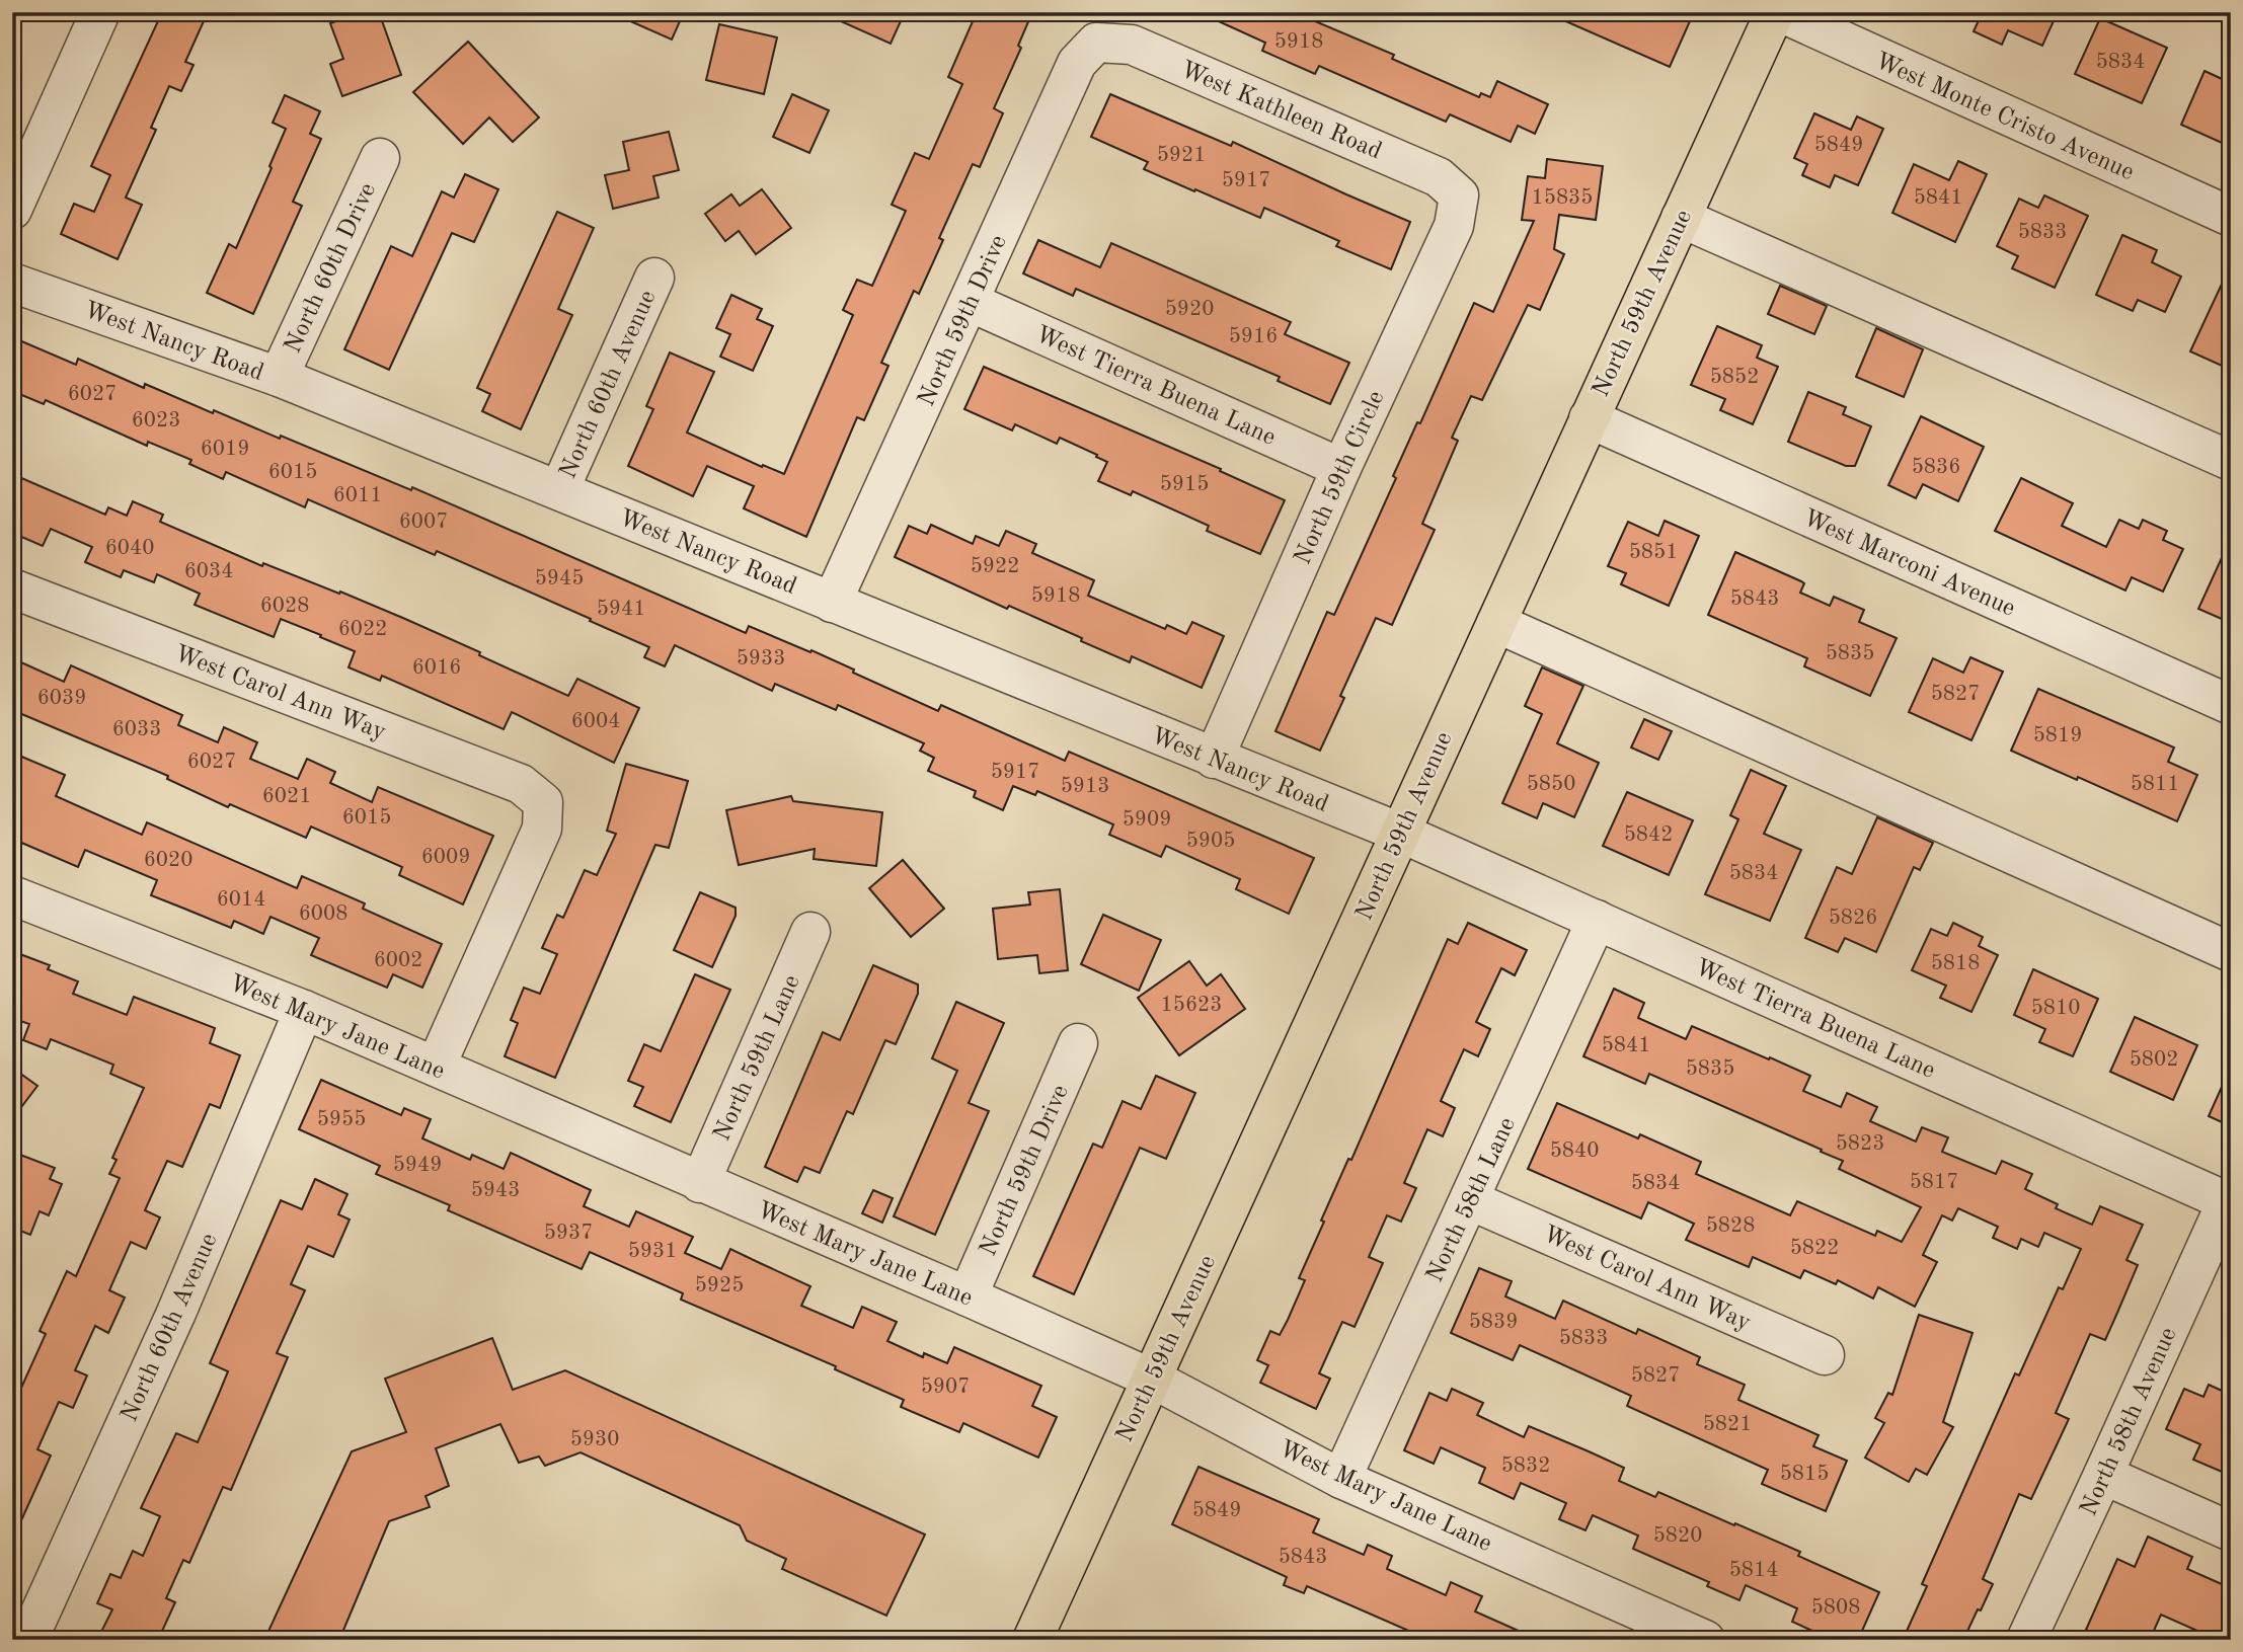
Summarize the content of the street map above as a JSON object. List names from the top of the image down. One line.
{"streets":{"main road":["North 59th Avenue"],"street":["West Kathleen Road","West Monte Cristo Avenue","North 60th Drive","North 59th Drive","West Nancy Road","North 60th Avenue","West Tierra Buena Lane","North 59th Circle","West Marconi Avenue","West Carol Ann Way","West Mary Jane Lane","North 59th Lane","North 58th Lane","North 58th Avenue"]},"crossings":[["West Kathleen Road","North 59th Drive"],["West Kathleen Road","North 59th Circle"],["West Monte Cristo Avenue","North 59th Avenue"],["North 60th Drive","West Nancy Road"],["North 59th Avenue","West Nancy Road"],["North 59th Avenue","West Tierra Buena Lane"],["North 59th Avenue","West Marconi Avenue"],["North 59th Avenue","West Mary Jane Lane"],["North 59th Drive","West Nancy Road"],["North 59th Drive","West Tierra Buena Lane"],["North 59th Drive","West Mary Jane Lane"],["West Nancy Road","North 60th Avenue"],["West Nancy Road","West Tierra Buena Lane"],["West Nancy Road","North 59th Circle"],["North 60th Avenue","West Mary Jane Lane"],["West Tierra Buena Lane","North 59th Circle"],["West Tierra Buena Lane","North 58th Lane"],["West Tierra Buena Lane","North 58th Avenue"],["West Carol Ann Way","West Mary Jane Lane"],["West Carol Ann Way","North 58th Lane"],["West Mary Jane Lane","North 59th Lane"],["West Mary Jane Lane","North 58th Lane"]],"house_numbers":["5918","5834","5849","5921","5917","15835","5841","5833","5920","5916","5852","6027","6023","6019","5836","6015","5915","6011","6007","6040","5851","5922","6034","5945","5918","5843","6028","5941","6022","5835","5933","6016","5827","6039","6004","6033","5819","6027","5917","5850","5811","5913","6021","6015","5909","5842","5905","6009","6020","5834","6014","6008","5826","6002","5818","15623","5810","5841","5802","5835","5955","5823","5840","5949","5817","5834","5943","5828","5937","5822","5931","5925","5839","5833","5827","5907","5821","5930","5832","5815","5849","5820","5843","5814","5808"]}
